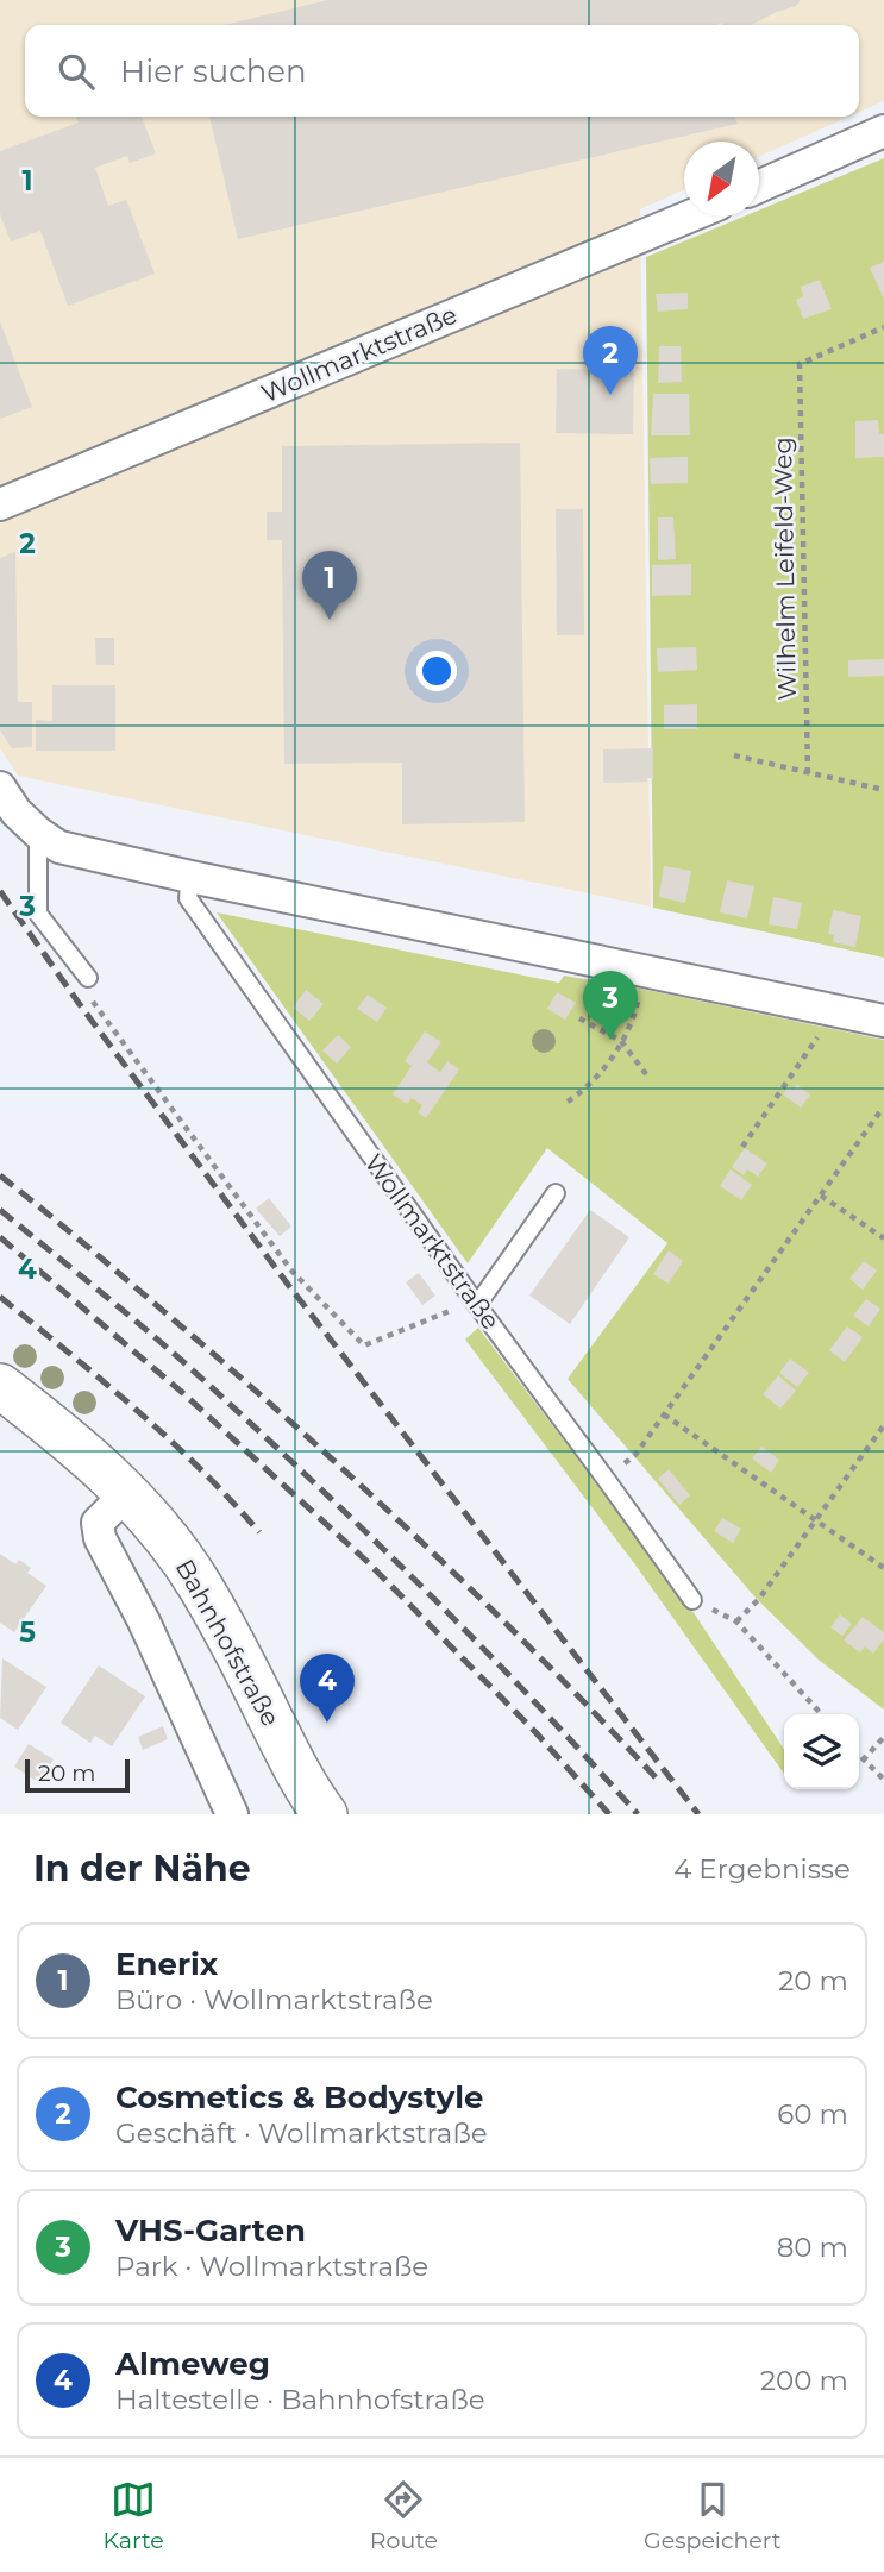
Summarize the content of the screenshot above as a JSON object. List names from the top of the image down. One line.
{"streets":{"main road":["Bahnhofstraße"],"street":["Wollmarktstraße"],"path":["Wilhelm Leifeld-Weg"]},"scale_bar":"20 m","north":"bottom left","page":{"search":"Hier suchen","pins":["2","1","3","4"],"scale":"20 m","heading":["In der Nähe","4 Ergebnisse"],"list":[{"mark":"1","name":"Enerix","note":"Büro · Wollmarktstraße","value":"20 m"},{"mark":"2","name":"Cosmetics & Bodystyle","note":"Geschäft · Wollmarktstraße","value":"60 m"},{"mark":"3","name":"VHS-Garten","note":"Park · Wollmarktstraße","value":"80 m"},{"mark":"4","name":"Almeweg","note":"Haltestelle · Bahnhofstraße","value":"200 m"}],"nav":["Karte","Route","Gespeichert"]},"grid":{"rows":["1","2","3","4","5"]}}
